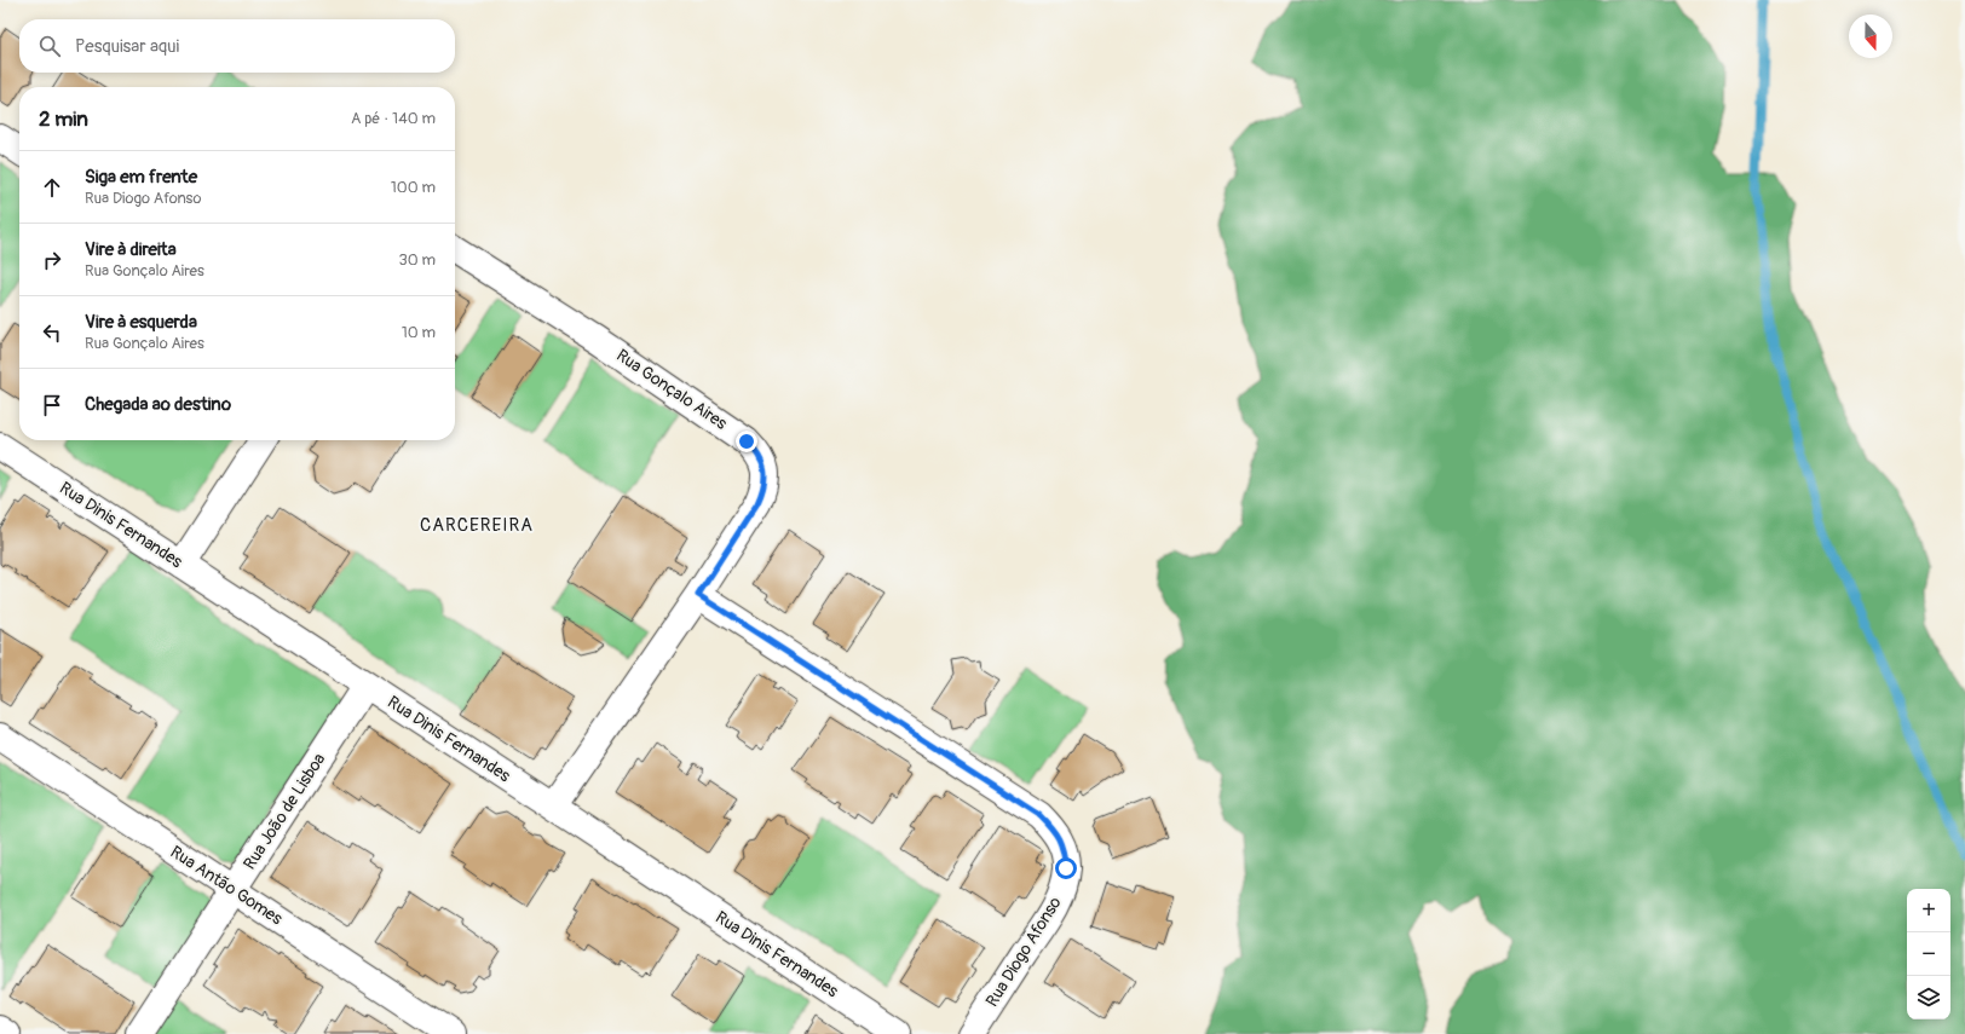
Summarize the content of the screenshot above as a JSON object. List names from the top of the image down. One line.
{"streets":{"street":["Rua Gonçalo Aires","Rua Dinis Fernandes","Rua João de Lisboa","Rua Antão Gomes","Rua Diogo Afonso"]},"crossings":[["Rua Gonçalo Aires","Rua Dinis Fernandes"],["Rua Gonçalo Aires","Rua Diogo Afonso"],["Rua Dinis Fernandes","Rua João de Lisboa"],["Rua João de Lisboa","Rua Antão Gomes"]],"districts":["CARCEREIRA"],"north":"bottom","page":{"search":"Pesquisar aqui","heading":["2 min","A pé · 140 m"],"list":[["Siga em frente","Rua Diogo Afonso","100 m"],["Vire à direita","Rua Gonçalo Aires","30 m"],["Vire à esquerda","Rua Gonçalo Aires","10 m"],"Chegada ao destino"],"map_buttons":["+","−"]}}
